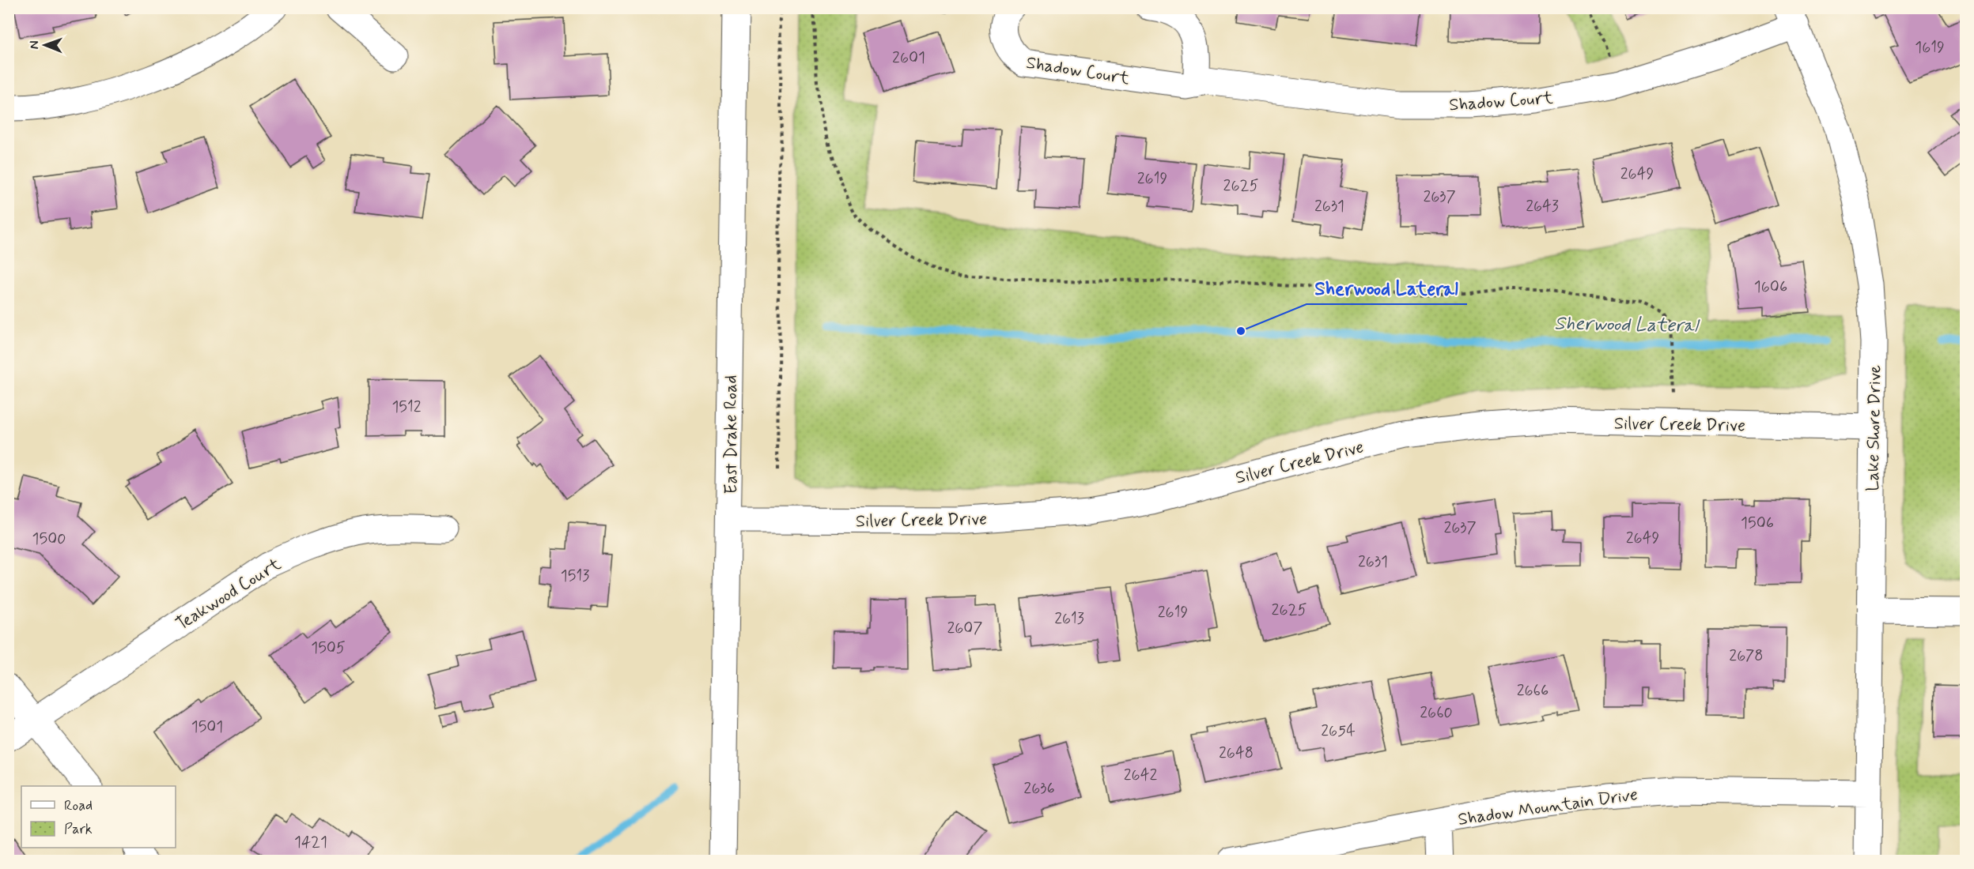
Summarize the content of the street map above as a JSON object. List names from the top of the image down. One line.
{"streets":{"street":["Shadow Court","Silver Creek Drive","Lake Shore Drive","East Drake Road","Teakwood Court","Shadow Mountain Drive"]},"crossings":[["Shadow Court","Lake Shore Drive"],["Silver Creek Drive","Lake Shore Drive"],["Silver Creek Drive","East Drake Road"],["Lake Shore Drive","Shadow Mountain Drive"]],"water":["Sherwood Lateral"],"places":["Sherwood Lateral"],"house_numbers":["1619","2601","2649","2619","2625","2637","2631","2643","1606","1512","1506","2637","2649","1500","2631","1513","2625","2619","2613","2607","1505","2678","2666","2660","1501","2654","2648","2642","2636","1421"],"legend":["Road","Park"],"north":"left"}
